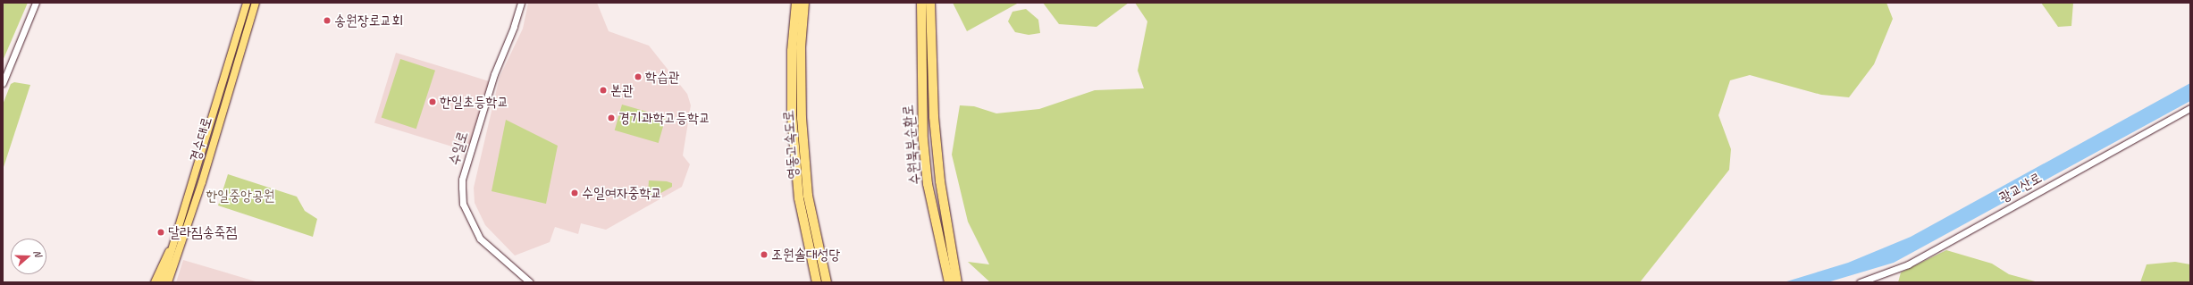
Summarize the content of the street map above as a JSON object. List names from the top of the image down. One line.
{"streets":{"highway":["영동고속도로","수원북부순환로"],"main road":["경수대로"],"street":["수일로","광교산로"]},"parks":["한일중앙공원"],"places":["송원장로교회","학습관","본관","한일초등학교","경기과학고등학교","수일여자중학교","달라짐송죽점","조원솔대성당"],"north":"right"}
